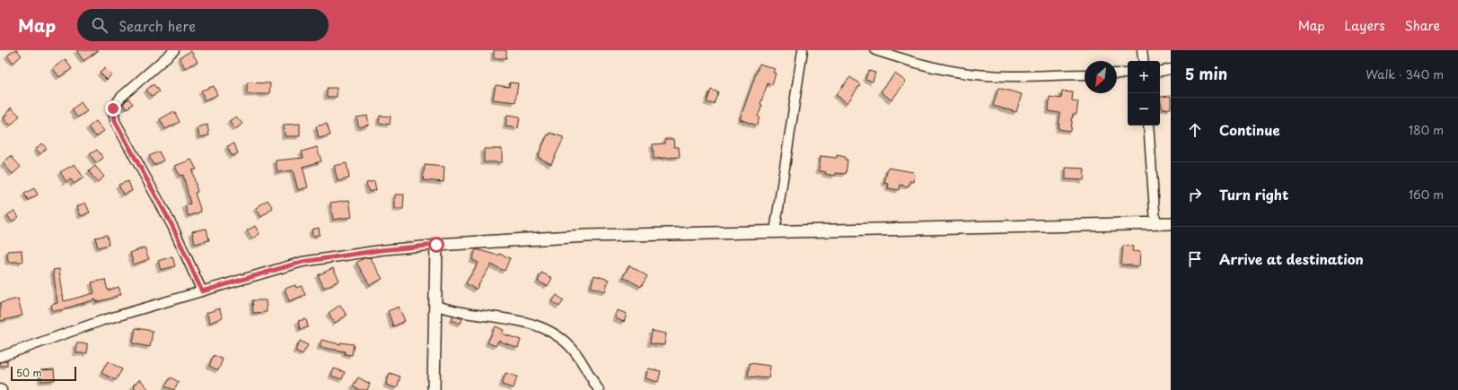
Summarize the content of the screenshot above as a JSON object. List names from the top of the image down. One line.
{"scale_bar":"50 m","north":"bottom left","page":{"header":"Map","search":"Search here","nav":["Map","Layers","Share"],"heading":["5 min","Walk · 340 m"],"map_buttons":["+","−"],"list":[["Continue","180 m"],["Turn right","160 m"],"Arrive at destination"],"scale":"50 m"}}
